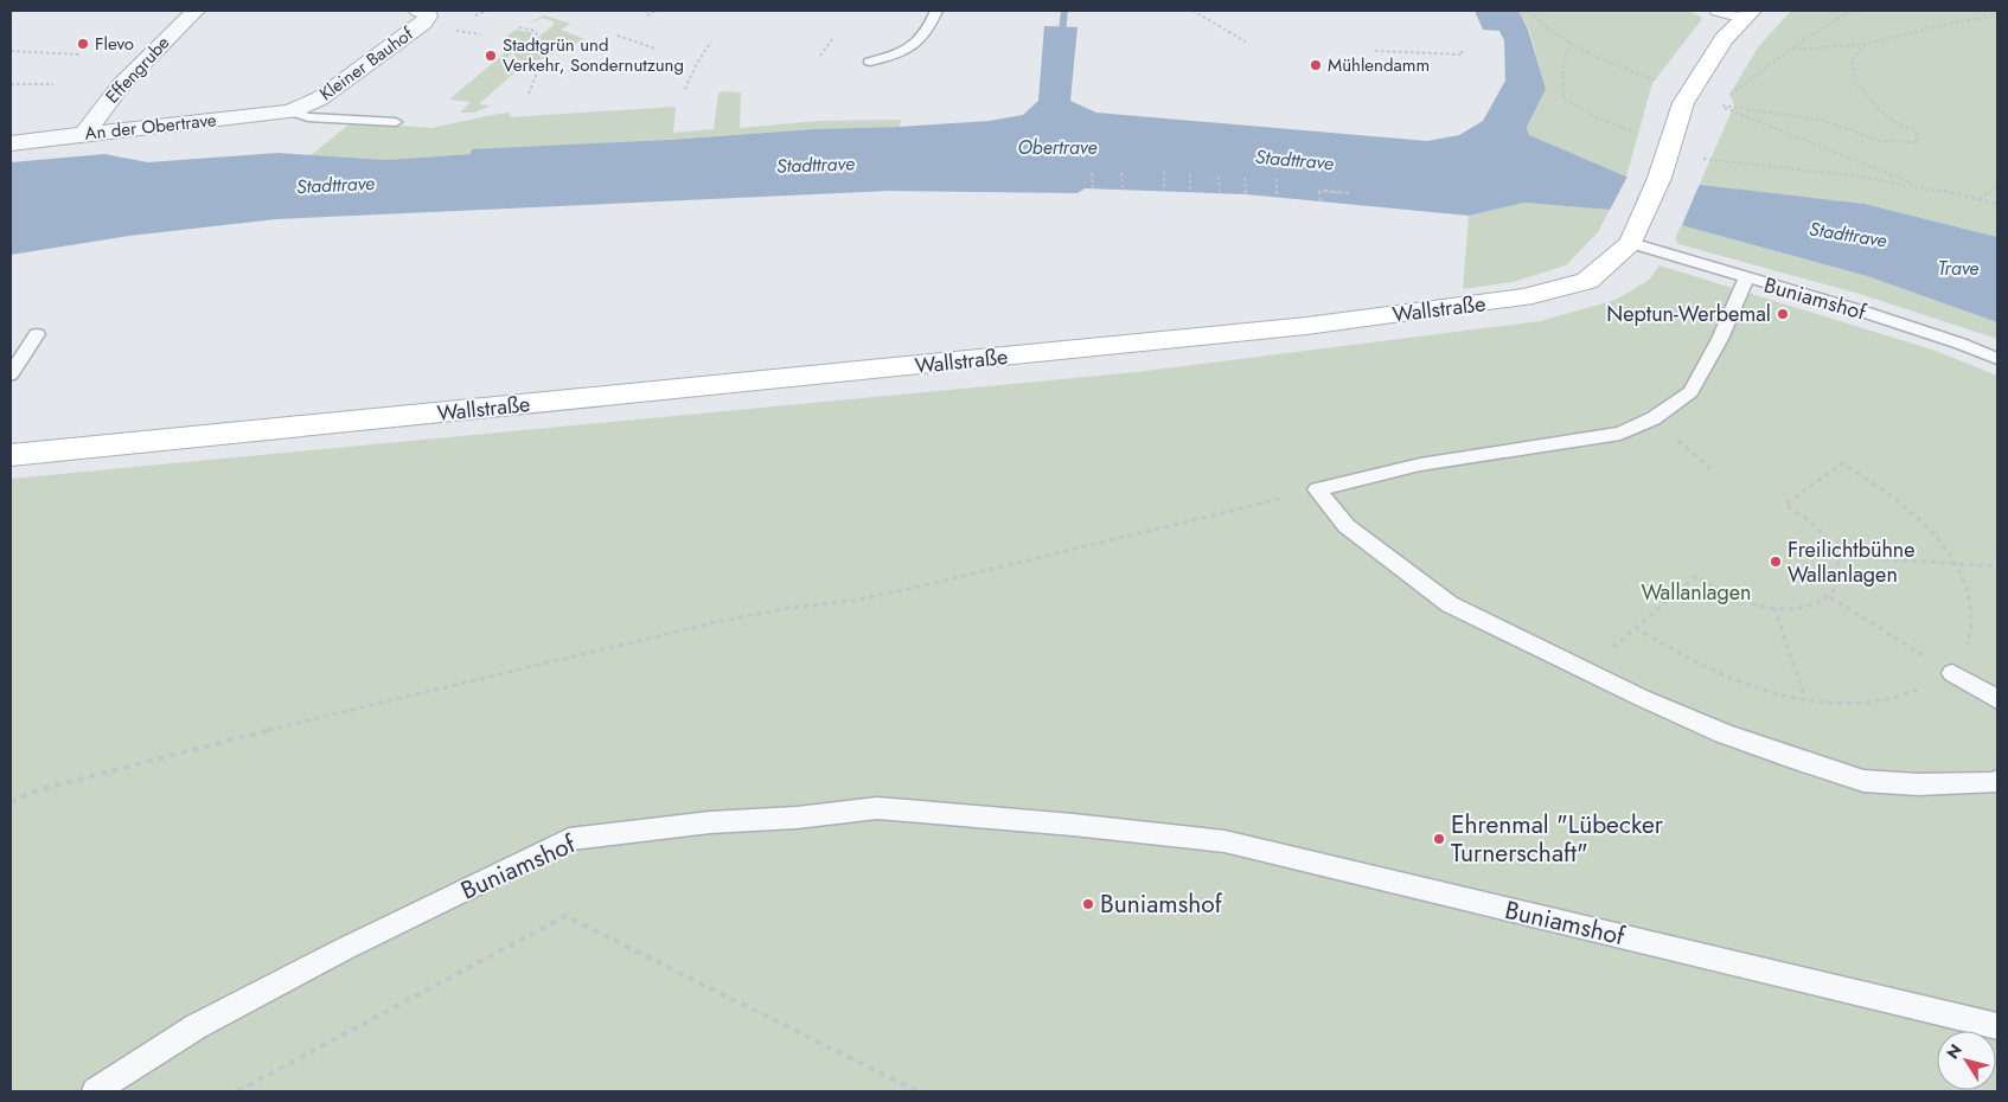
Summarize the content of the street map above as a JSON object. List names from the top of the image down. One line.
{"streets":{"main road":["Wallstraße"],"street":["Kleiner Bauhof","Effengrube","An der Obertrave"],"lane":["Buniamshof"]},"crossings":[["Kleiner Bauhof","An der Obertrave"],["Effengrube","An der Obertrave"],["Buniamshof","Wallstraße"]],"water":["Obertrave","Stadttrave","Trave"],"parks":["Wallanlagen"],"places":["Flevo","Stadtgrün und Verkehr, Sondernutzung","Mühlendamm","Neptun-Werbemal","Freilichtbühne Wallanlagen","Ehrenmal \"Lübecker Turnerschaft\"","Buniamshof"],"north":"top left"}
